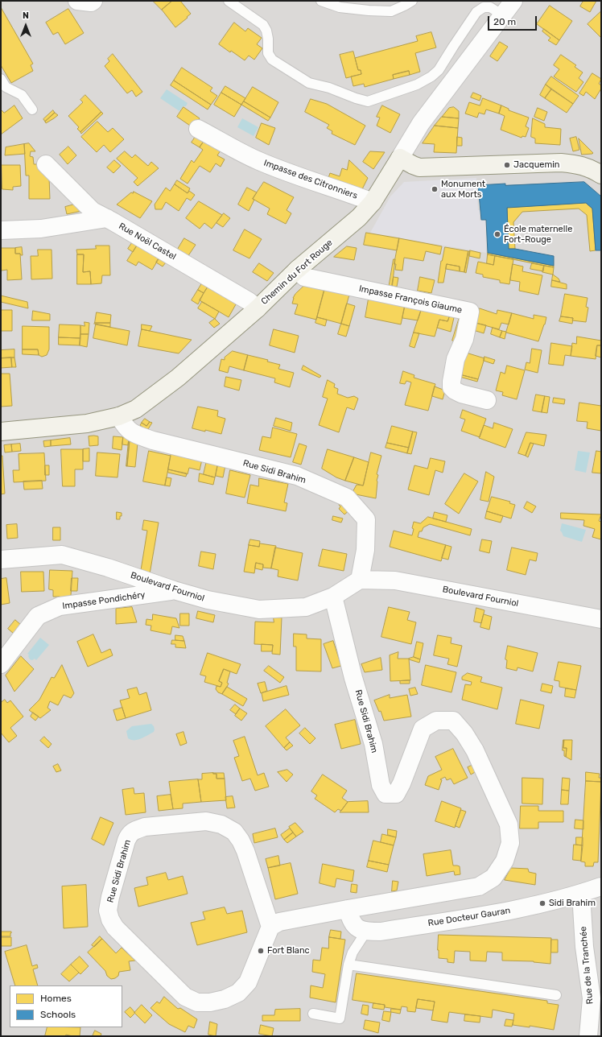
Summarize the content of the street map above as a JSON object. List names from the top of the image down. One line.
{"streets":{"main road":["Chemin du Fort Rouge"],"street":["Impasse des Citronniers","Rue Noël Castel","Impasse François Giaume","Rue Sidi Brahim","Boulevard Fourniol","Impasse Pondichéry","Rue Docteur Gauran","Rue de la Tranchée"]},"crossings":[["Impasse des Citronniers","Chemin du Fort Rouge"],["Rue Noël Castel","Chemin du Fort Rouge"],["Chemin du Fort Rouge","Impasse François Giaume"],["Chemin du Fort Rouge","Rue Sidi Brahim"],["Rue Sidi Brahim","Boulevard Fourniol"],["Boulevard Fourniol","Impasse Pondichéry"],["Rue Docteur Gauran","Rue de la Tranchée"]],"places":["Jacquemin","Monument aux Morts","École maternelle Fort-Rouge","Sidi Brahim","Fort Blanc"],"legend":["Homes","Schools"],"scale_bar":"20 m","north":"top"}
